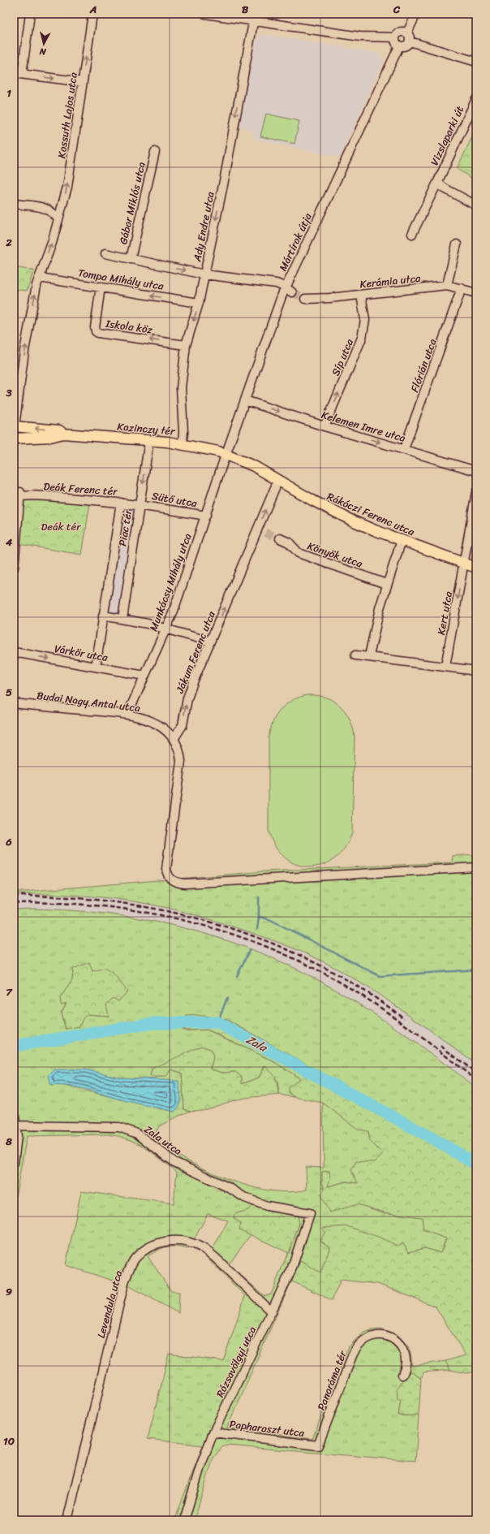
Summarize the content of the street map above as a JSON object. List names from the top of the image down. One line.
{"streets":{"main road":["Kazinczy tér","Rákóczi Ferenc utca"],"street":["Kossuth Lajos utca","Vizslaparki út","Gábor Miklós utca","Ady Endre utca","Mártírok útja","Tompa Mihály utca","Kerámia utca","Iskola köz","Síp utca","Flórián utca","Kelemen Imre utca","Deák Ferenc tér","Sütő utca","Piac tér","Könyök utca","Munkácsy Mihály utca","Kert utca","Jákum Ferenc utca","Várkör utca","Budai Nagy Antal utca","Zala utca","Levendula utca","Rózsavölgyi utca","Panoráma tér","Papharaszt utca"]},"crossings":[["Kossuth Lajos utca","Tompa Mihály utca"],["Kossuth Lajos utca","Kazinczy tér"],["Ady Endre utca","Tompa Mihály utca"],["Ady Endre utca","Iskola köz"],["Ady Endre utca","Kazinczy tér"],["Mártírok útja","Kelemen Imre utca"],["Mártírok útja","Kazinczy tér"],["Mártírok útja","Rákóczi Ferenc utca"],["Mártírok útja","Munkácsy Mihály utca"],["Tompa Mihály utca","Iskola köz"],["Kerámia utca","Síp utca"],["Kerámia utca","Flórián utca"],["Síp utca","Kelemen Imre utca"],["Flórián utca","Kelemen Imre utca"],["Kazinczy tér","Rákóczi Ferenc utca"],["Kazinczy tér","Piac tér"],["Kazinczy tér","Munkácsy Mihály utca"],["Deák Ferenc tér","Sütő utca"],["Deák Ferenc tér","Piac tér"],["Sütő utca","Piac tér"],["Sütő utca","Munkácsy Mihály utca"],["Rákóczi Ferenc utca","Munkácsy Mihály utca"],["Rákóczi Ferenc utca","Kert utca"],["Rákóczi Ferenc utca","Jákum Ferenc utca"],["Piac tér","Várkör utca"],["Munkácsy Mihály utca","Várkör utca"],["Munkácsy Mihály utca","Budai Nagy Antal utca"],["Jákum Ferenc utca","Budai Nagy Antal utca"],["Zala utca","Rózsavölgyi utca"],["Levendula utca","Rózsavölgyi utca"],["Rózsavölgyi utca","Papharaszt utca"],["Panoráma tér","Papharaszt utca"]],"one_way":["Kossuth Lajos utca","Ady Endre utca","Síp utca","Kelemen Imre utca","Jákum Ferenc utca","Várkör utca"],"water":["Zala"],"parks":["Deák tér"],"north":"bottom","grid":{"columns":["A","B","C"],"rows":["1","2","3","4","5","6","7","8","9","10"]}}
